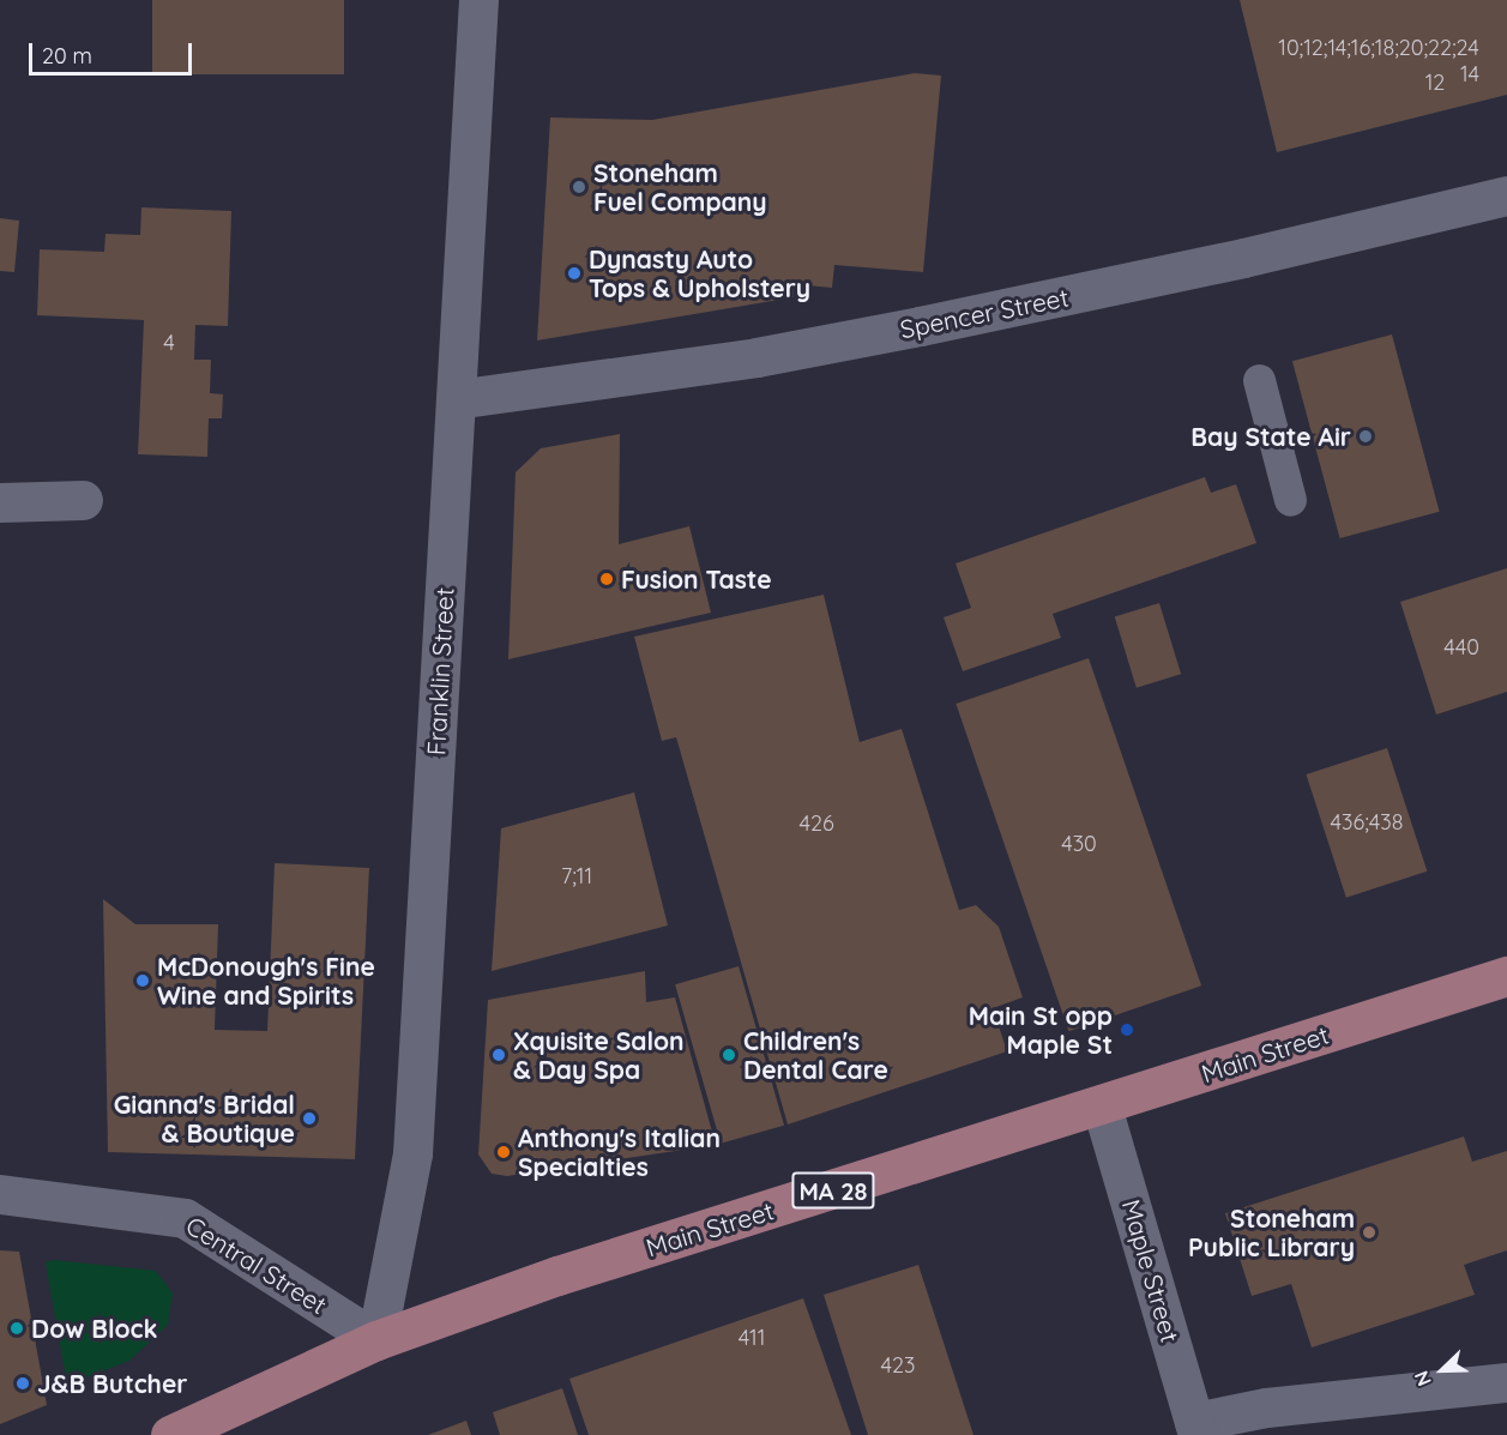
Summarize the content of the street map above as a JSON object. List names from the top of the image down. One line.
{"streets":{"main road":["Main Street","MA 28"],"street":["Spencer Street","Franklin Street","Central Street","Maple Street"]},"crossings":[["Spencer Street","Franklin Street"],["Franklin Street","Main Street"],["Franklin Street","Central Street"],["Main Street","Central Street"],["Main Street","Maple Street"]],"places":["Stoneham Fuel Company","Dynasty Auto Tops & Upholstery","Bay State Air","Fusion Taste","McDonough's Fine Wine and Spirits","Main St opp Maple St","Xquisite Salon & Day Spa","Children's Dental Care","Gianna's Bridal & Boutique","Anthony's Italian Specialties","Stoneham Public Library","Dow Block","J&B Butcher"],"house_numbers":["10;12;14;16;18;20;22;24","14","12","4","440","436;438","426","430","7;11","411","423"],"scale_bar":"20 m","north":"bottom left"}
